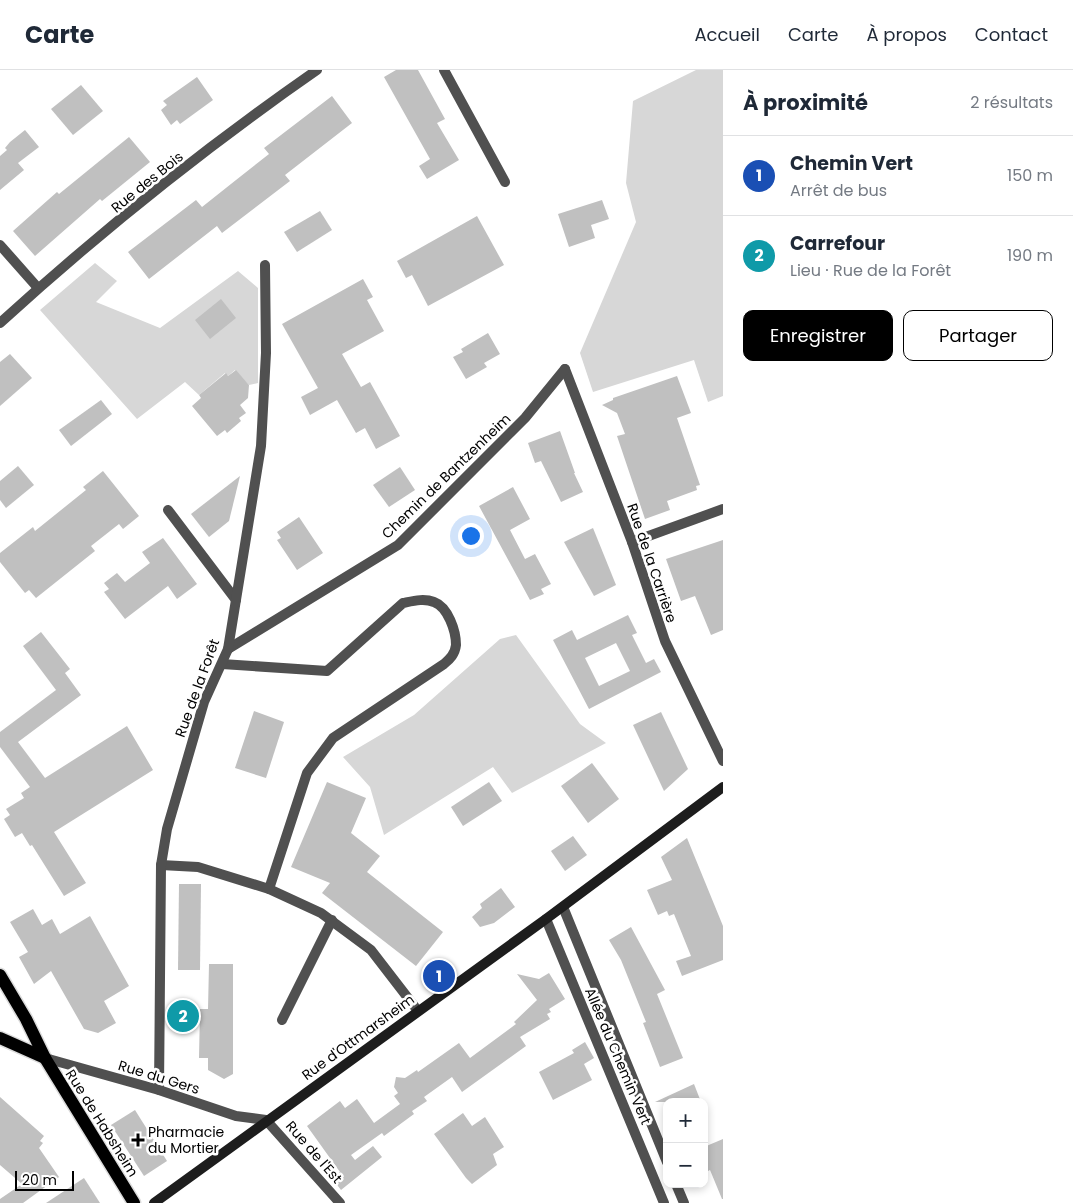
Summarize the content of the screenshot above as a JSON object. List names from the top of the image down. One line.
{"streets":{"main road":["Rue d'Ottmarsheim","Rue de Habsheim"],"street":["Rue des Bois","Chemin de Bantzenheim","Rue de la Carrière","Rue de la Forêt","Allée du Chemin Vert","Rue du Gers","Rue de l'Est"]},"crossings":[["Chemin de Bantzenheim","Rue de la Carrière"],["Chemin de Bantzenheim","Rue de la Forêt"],["Rue de la Forêt","Rue du Gers"],["Rue d'Ottmarsheim","Allée du Chemin Vert"],["Rue d'Ottmarsheim","Rue du Gers"],["Rue d'Ottmarsheim","Rue de l'Est"],["Rue du Gers","Rue de Habsheim"],["Rue du Gers","Rue de l'Est"]],"places":{"health":["Pharmacie du Mortier"]},"scale_bar":"20 m","page":{"header":"Carte","nav":["Accueil","Carte","À propos","Contact"],"heading":["À proximité","2 résultats"],"list":[{"mark":"1","name":"Chemin Vert","note":"Arrêt de bus","value":"150 m"},{"mark":"2","name":"Carrefour","note":"Lieu · Rue de la Forêt","value":"190 m"}],"buttons":["Enregistrer","Partager"],"pins":["1","2"],"map_buttons":["+","−"],"scale":"20 m"}}
